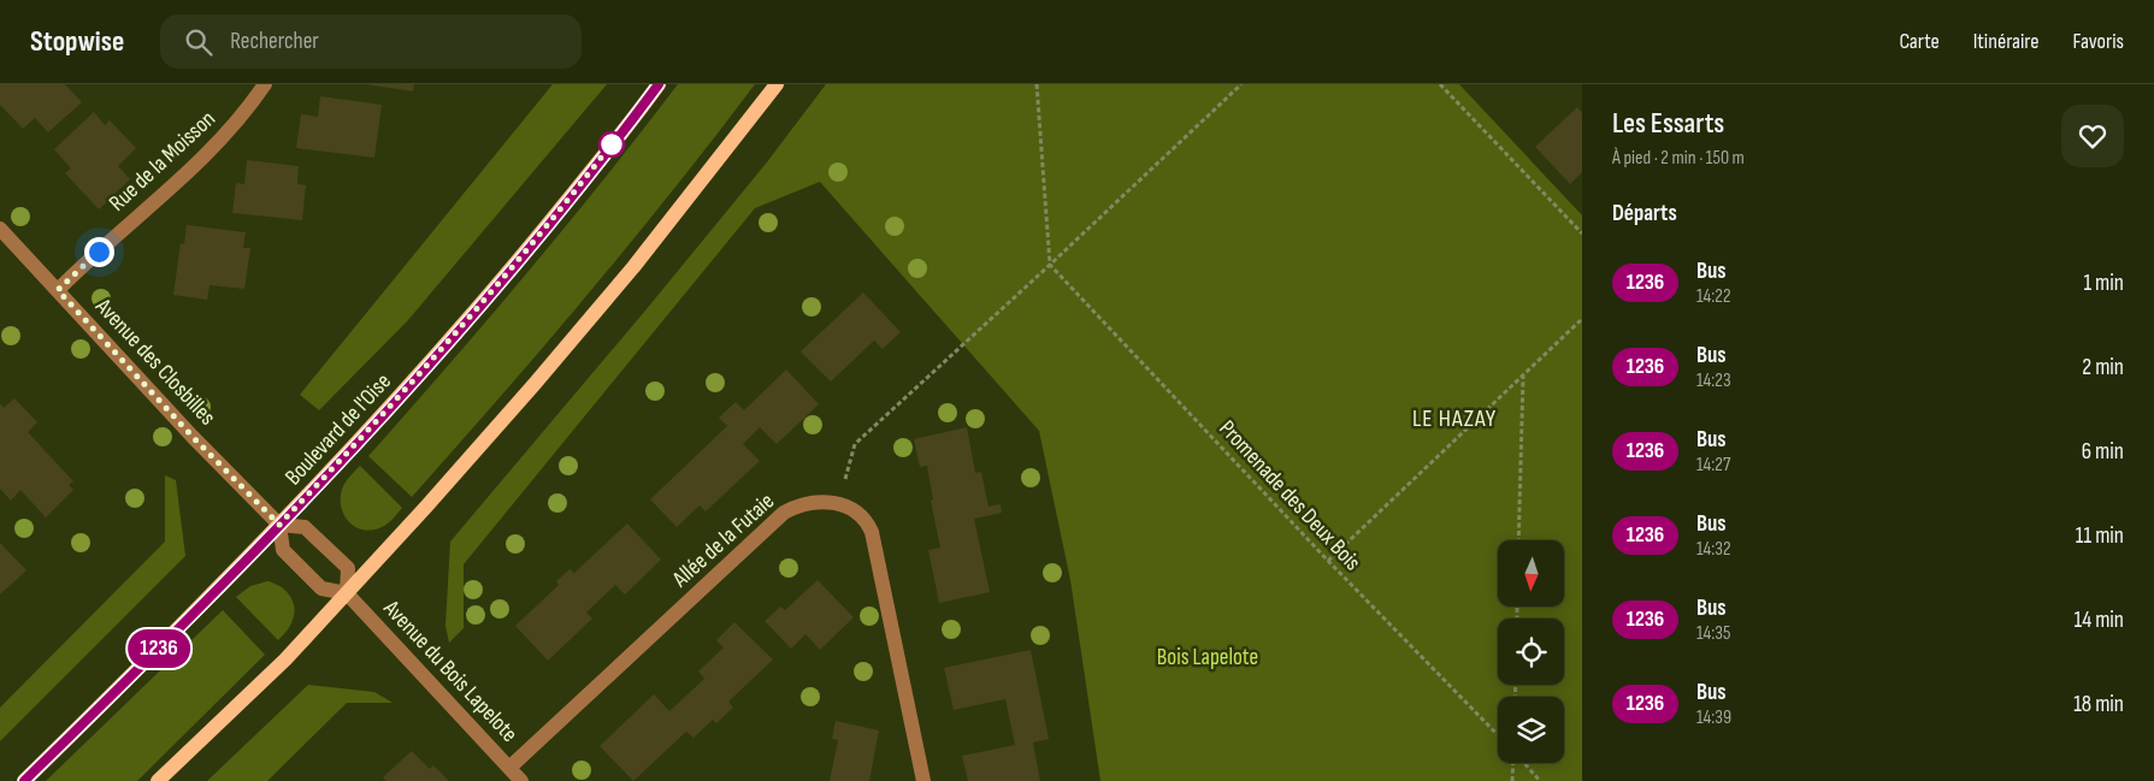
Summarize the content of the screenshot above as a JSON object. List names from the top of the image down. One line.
{"streets":{"main road":["Boulevard de l'Oise"],"street":["Rue de la Moisson","Avenue des Closbilles","Allée de la Futaie","Avenue du Bois Lapelote"],"path":["Promenade des Deux Bois"]},"crossings":[["Rue de la Moisson","Avenue des Closbilles"],["Avenue des Closbilles","Boulevard de l'Oise"],["Allée de la Futaie","Avenue du Bois Lapelote"]],"districts":["LE HAZAY"],"parks":["Bois Lapelote"],"lines":["bus line 1236"],"north":"bottom","page":{"header":"Stopwise","search":"Rechercher","nav":["Carte","Itinéraire","Favoris"],"on_map":"1236","heading":[["Les Essarts","À pied · 2 min · 150 m"],"Départs"],"list":[{"mark":"1236","name":"Bus","note":"14:22","value":"1 min"},{"mark":"1236","name":"Bus","note":"14:23","value":"2 min"},{"mark":"1236","name":"Bus","note":"14:27","value":"6 min"},{"mark":"1236","name":"Bus","note":"14:32","value":"11 min"},{"mark":"1236","name":"Bus","note":"14:35","value":"14 min"},{"mark":"1236","name":"Bus","note":"14:39","value":"18 min"}]}}
